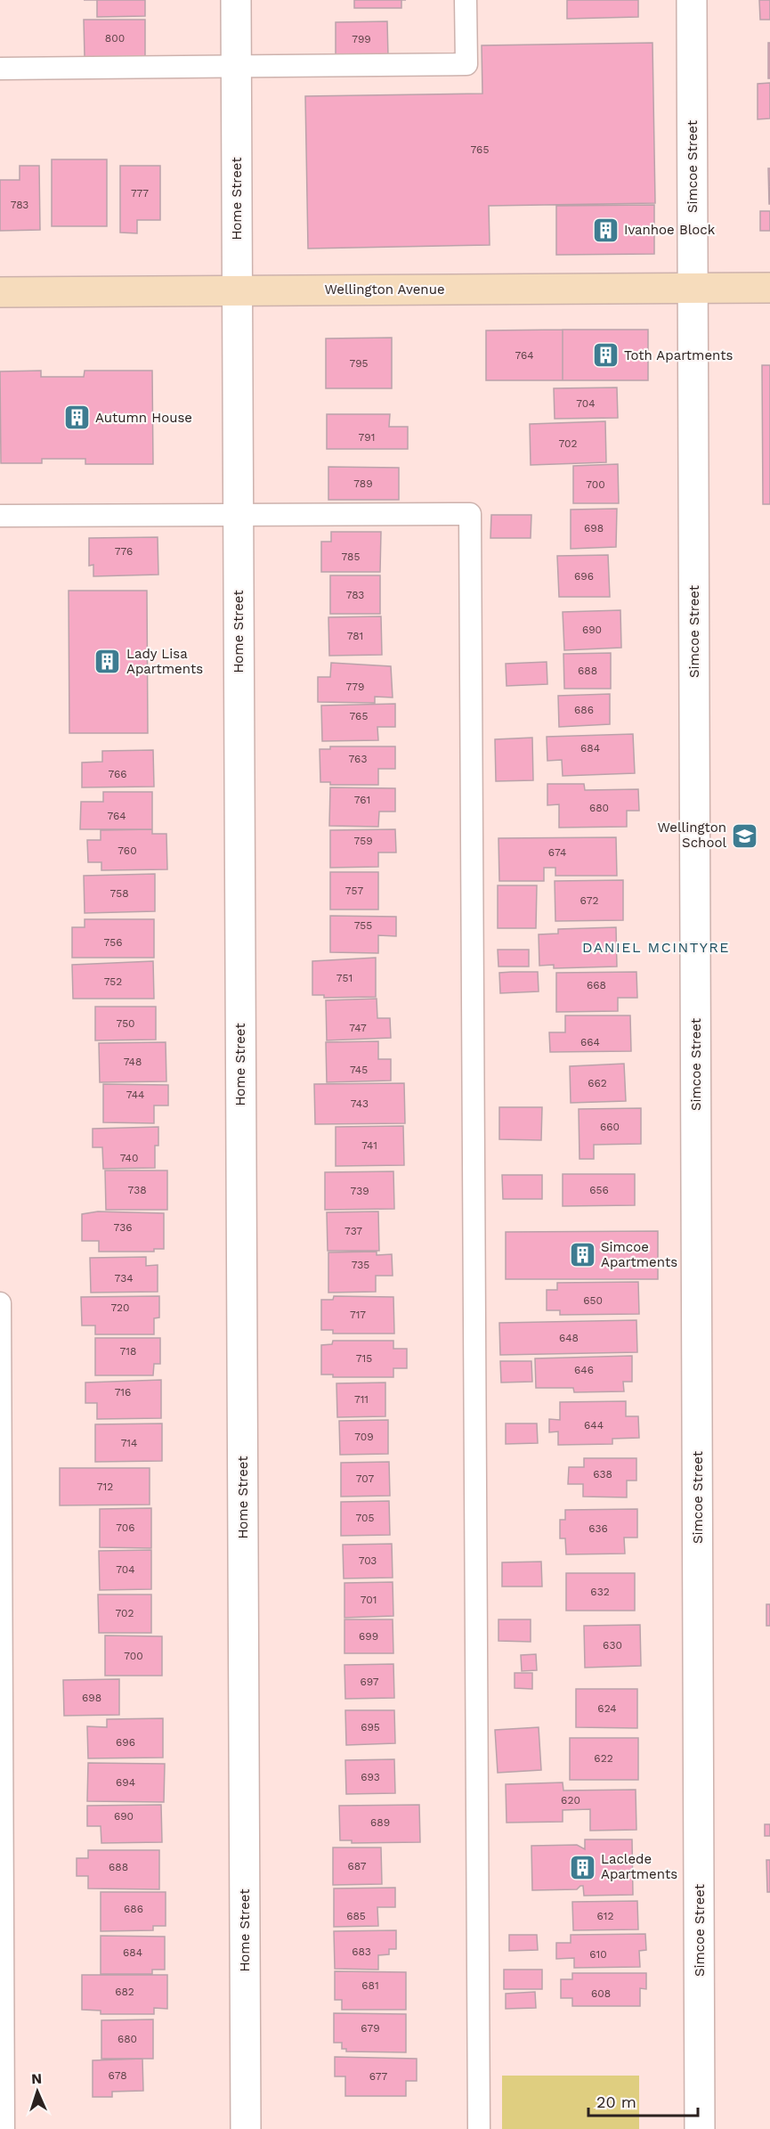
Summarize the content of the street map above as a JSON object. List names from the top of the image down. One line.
{"streets":{"street":["Simcoe Street","Home Street","Wellington Avenue"]},"crossings":[["Simcoe Street","Wellington Avenue"],["Home Street","Wellington Avenue"]],"districts":["DANIEL MCINTYRE"],"places":{"building":["Ivanhoe Block","Toth Apartments","Autumn House","Lady Lisa Apartments","Simcoe Apartments","Laclede Apartments"],"school or university":["Wellington School"]},"house_numbers":["800","799","765","777","783","764","795","704","791","702","789","700","698","776","785","696","783","690","781","688","779","686","765","684","763","766","761","680","764","759","760","674","757","758","672","755","756","751","752","668","750","747","664","748","745","662","744","743","660","741","740","738","656","739","736","737","735","734","650","720","717","648","718","715","646","716","711","644","709","714","638","707","712","705","706","636","703","704","632","701","702","699","630","700","697","698","624","695","696","622","693","694","620","690","689","687","688","686","685","612","683","684","610","681","682","608","679","680","678","677"],"scale_bar":"20 m","north":"top"}
